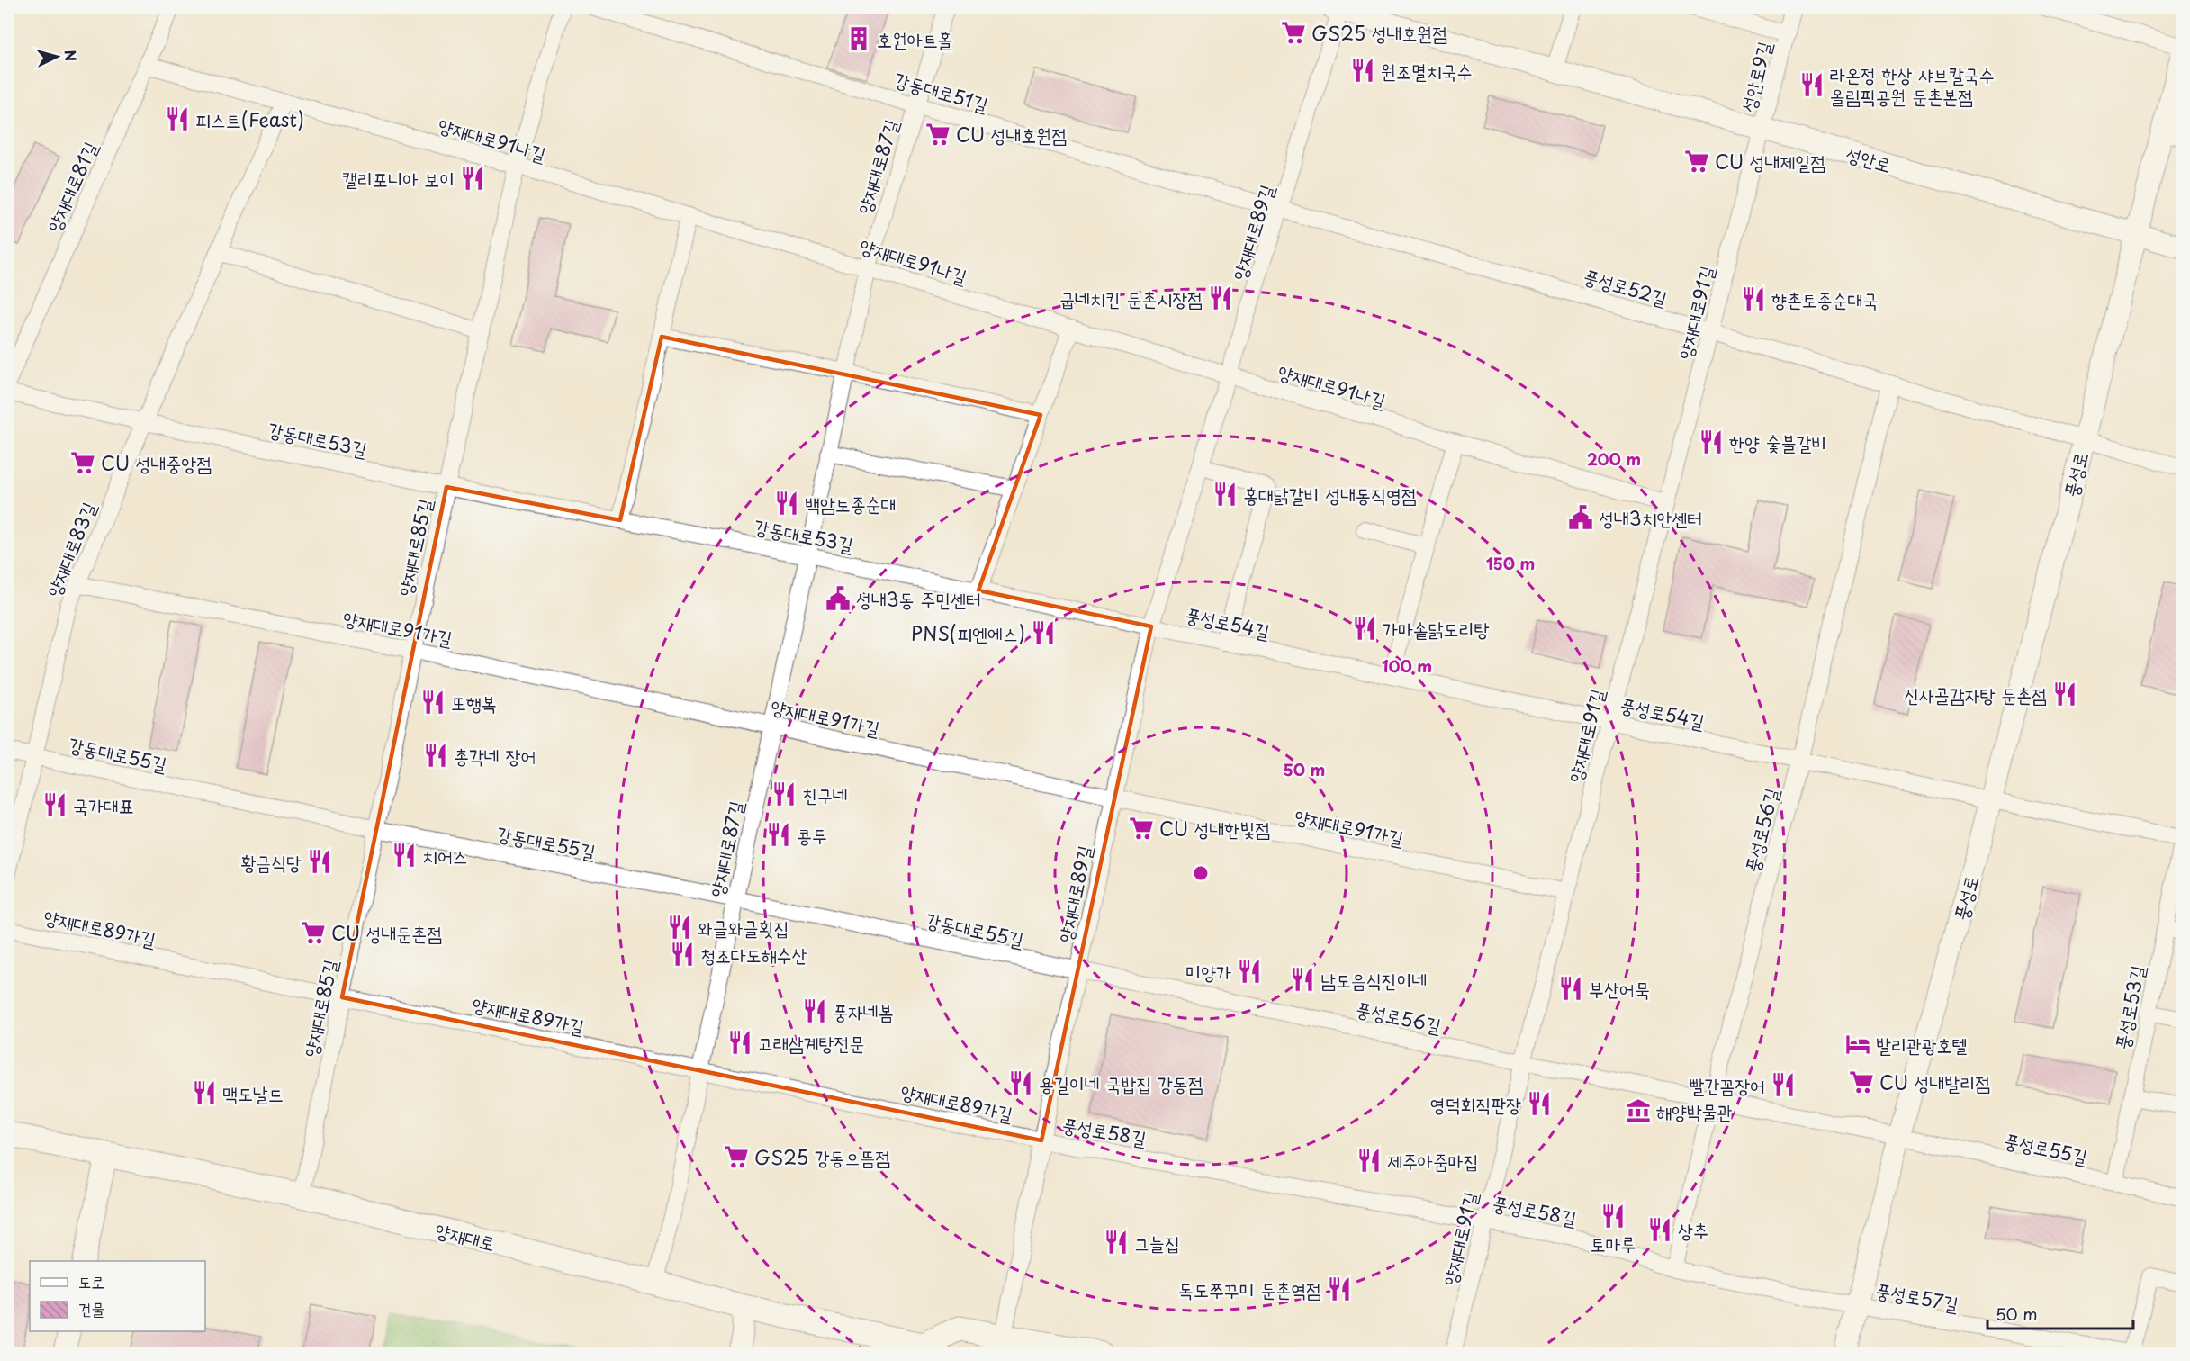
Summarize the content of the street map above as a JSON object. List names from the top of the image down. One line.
{"streets":{"main road":["양재대로"],"street":["성안로9길","강동대로51길","양재대로91나길","성안로","양재대로87길","양재대로81길","양재대로89길","풍성로52길","양재대로91길","강동대로53길","풍성로","양재대로85길","양재대로83길","풍성로54길","양재대로91가길","강동대로55길","풍성로56길","양재대로89가길","풍성로53길","풍성로58길","풍성로55길","풍성로57길"]},"crossings":[["성안로9길","성안로"],["성안로9길","양재대로91길"],["강동대로51길","양재대로87길"],["강동대로51길","양재대로89길"],["강동대로51길","풍성로52길"],["양재대로91나길","양재대로87길"],["양재대로91나길","양재대로81길"],["양재대로91나길","양재대로89길"],["양재대로91나길","양재대로91길"],["양재대로91나길","양재대로85길"],["양재대로91나길","양재대로83길"],["성안로","양재대로89길"],["성안로","양재대로91길"],["성안로","풍성로"],["양재대로87길","강동대로53길"],["양재대로87길","양재대로91가길"],["양재대로87길","강동대로55길"],["양재대로87길","양재대로89가길"],["양재대로87길","양재대로"],["양재대로89길","풍성로52길"],["양재대로89길","강동대로53길"],["양재대로89길","풍성로54길"],["양재대로89길","양재대로91가길"],["양재대로89길","강동대로55길"],["양재대로89길","풍성로56길"],["양재대로89길","양재대로89가길"],["양재대로89길","풍성로58길"],["양재대로89길","양재대로"],["풍성로52길","양재대로91길"],["풍성로52길","풍성로"],["양재대로91길","풍성로54길"],["양재대로91길","양재대로91가길"],["양재대로91길","풍성로56길"],["양재대로91길","풍성로58길"],["강동대로53길","양재대로85길"],["강동대로53길","양재대로83길"],["강동대로53길","풍성로54길"],["풍성로","풍성로54길"],["풍성로","풍성로56길"],["풍성로","풍성로53길"],["풍성로","풍성로58길"],["풍성로","풍성로55길"],["풍성로","풍성로57길"],["양재대로85길","양재대로91가길"],["양재대로85길","강동대로55길"],["양재대로85길","양재대로89가길"],["양재대로85길","양재대로"],["양재대로83길","양재대로91가길"],["양재대로83길","강동대로55길"],["풍성로54길","풍성로56길"],["풍성로54길","풍성로53길"],["강동대로55길","풍성로56길"],["풍성로56길","풍성로58길"],["풍성로56길","풍성로55길"],["양재대로89가길","풍성로58길"],["풍성로53길","풍성로55길"],["풍성로58길","풍성로57길"]],"places":{"supermarket":["GS25 성내호원점","CU 성내호원점","CU 성내제일점","CU 성내중앙점","CU 성내한빛점","CU 성내둔촌점","CU 성내발리점","GS25 강동으뜸점"],"building":["호원아트홀"],"restaurant":["원조멸치국수","라온정 한상 샤브칼국수 올림픽공원 둔촌본점","피스트(Feast)","캘리포니아 보이","굽네치킨 둔촌시장점","향촌토종순대국","한양 숯불갈비","홍대닭갈비 성내동직영점","백암토종순대","가마솥닭도리탕","PNS(피엔에스)","신사골감자탕 둔촌점","또행복","총각네 장어","친구네","국가대표","콩두","치어스","황금식당","와글와글횟집","청조다도해수산","미양가","남도음식진이네","부산어묵","풍자네봄","고래삼계탕전문","용길이네 국밥집 강동점","빨간꼼장어","맥도날드","영덕회직판장","제주아줌마집","토마루","상추","그늘집","독도쭈꾸미 둔촌역점"],"public building":["성내3치안센터","성내3동 주민센터"],"hotel":["발리관광호텔"],"museum":["해양박물관"]},"legend":["도로","건물"],"scale_bar":"50 m","north":"right","rings":["200 m","150 m","100 m","50 m"]}
